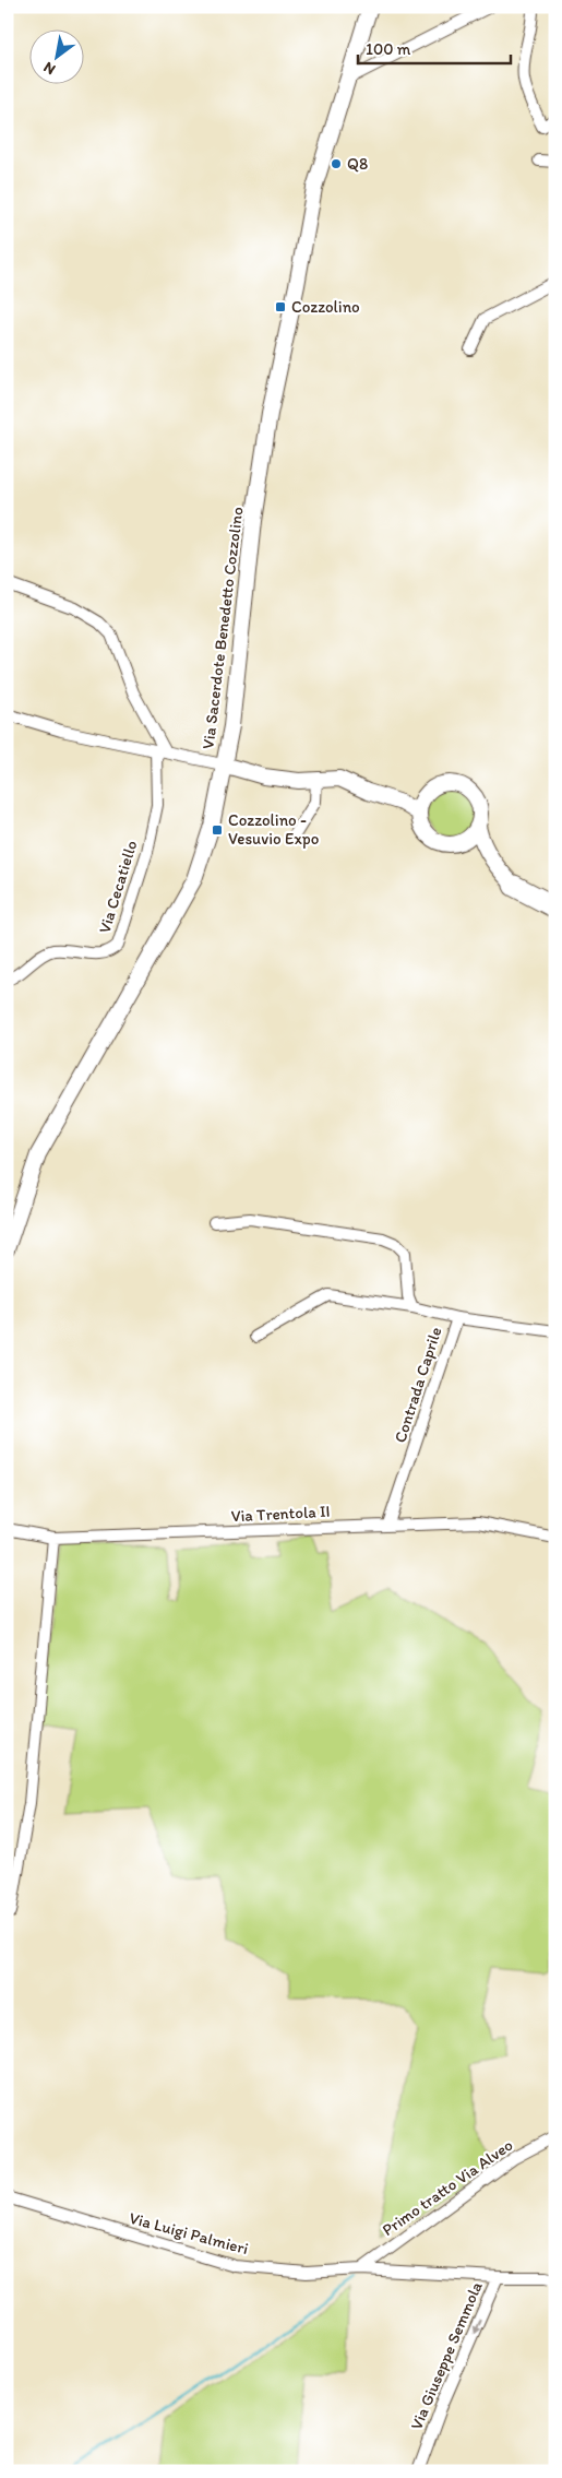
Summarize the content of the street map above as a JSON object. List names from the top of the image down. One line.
{"streets":{"main road":["Via Sacerdote Benedetto Cozzolino"],"street":["Via Cecatiello","Contrada Caprile","Via Trentola II","Primo tratto Via Alveo","Via Luigi Palmieri","Via Giuseppe Semmola"]},"crossings":[["Contrada Caprile","Via Trentola II"],["Primo tratto Via Alveo","Via Luigi Palmieri"],["Via Luigi Palmieri","Via Giuseppe Semmola"]],"one_way":["Via Giuseppe Semmola"],"places":{"other":["Q8"],"transit":["Cozzolino","Cozzolino - Vesuvio Expo"]},"scale_bar":"100 m","north":"bottom left"}
